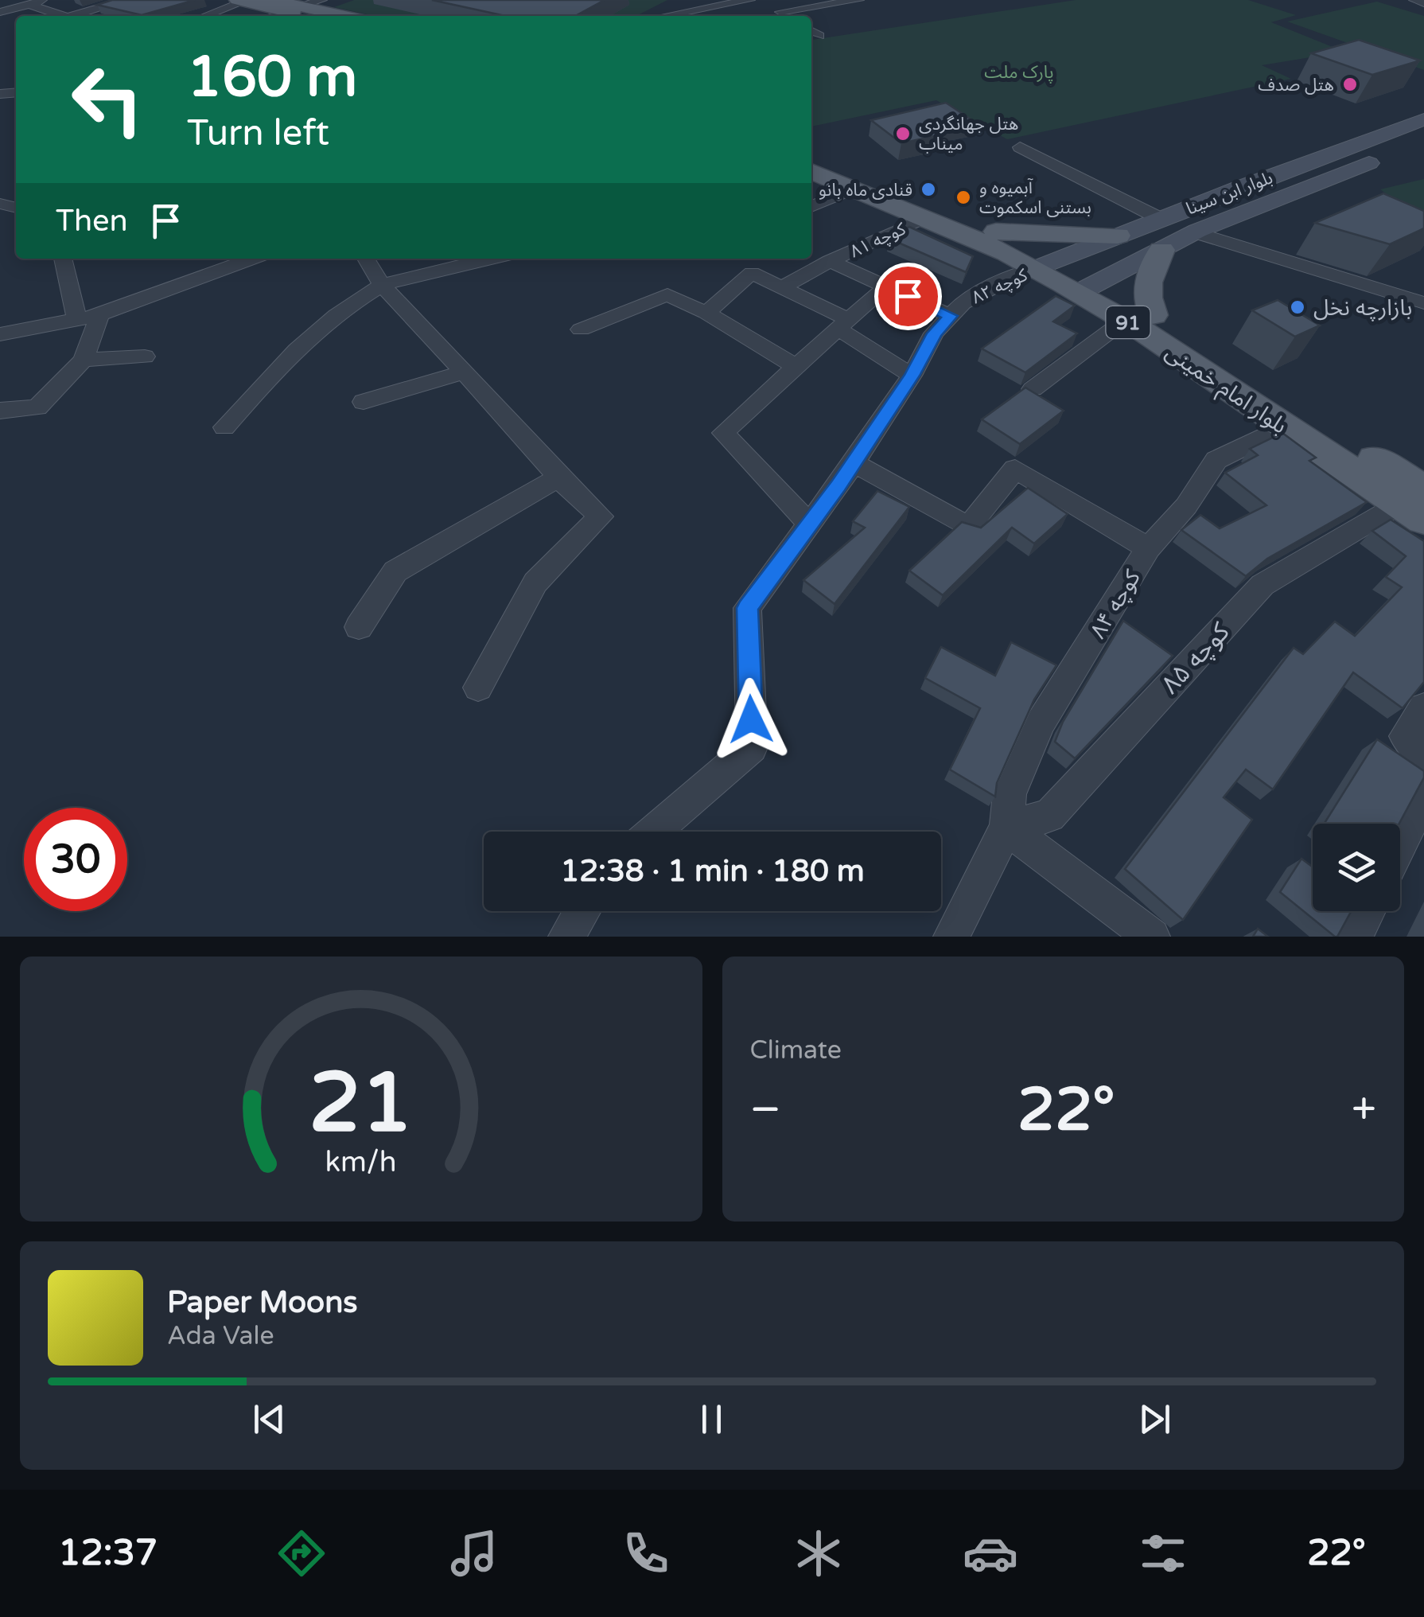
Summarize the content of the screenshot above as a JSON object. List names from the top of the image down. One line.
{"streets":{"main road":["بلوار ابن سینا","91","بلوار امام خمینی"],"street":["کوچه ۸۱","کوچه ۸۲","کوچه ۸۴","کوچه ۸۵"]},"crossings":[["بلوار ابن سینا","کوچه ۸۲"],["بلوار ابن سینا","بلوار امام خمینی"],["کوچه ۸۱","بلوار امام خمینی"],["کوچه ۸۲","بلوار امام خمینی"],["بلوار امام خمینی","کوچه ۸۴"],["بلوار امام خمینی","کوچه ۸۵"],["کوچه ۸۴","کوچه ۸۵"]],"parks":["پارک ملت"],"places":["هتل صدف","هتل جهانگردی میناب","قنادی ماه بانو","آبمیوه و بستنی اسکموت","بازارچه نخل"],"page":{"turn":["160 m","Turn left"],"then":"Then","limit":"30","trip":"12:38 · 1 min · 180 m","tile":"Climate","heat":["−","22°","+"],"song":["Paper Moons","Ada Vale"],"tabs":["12:37","22°"],"gauge":["21","km/h"]}}
